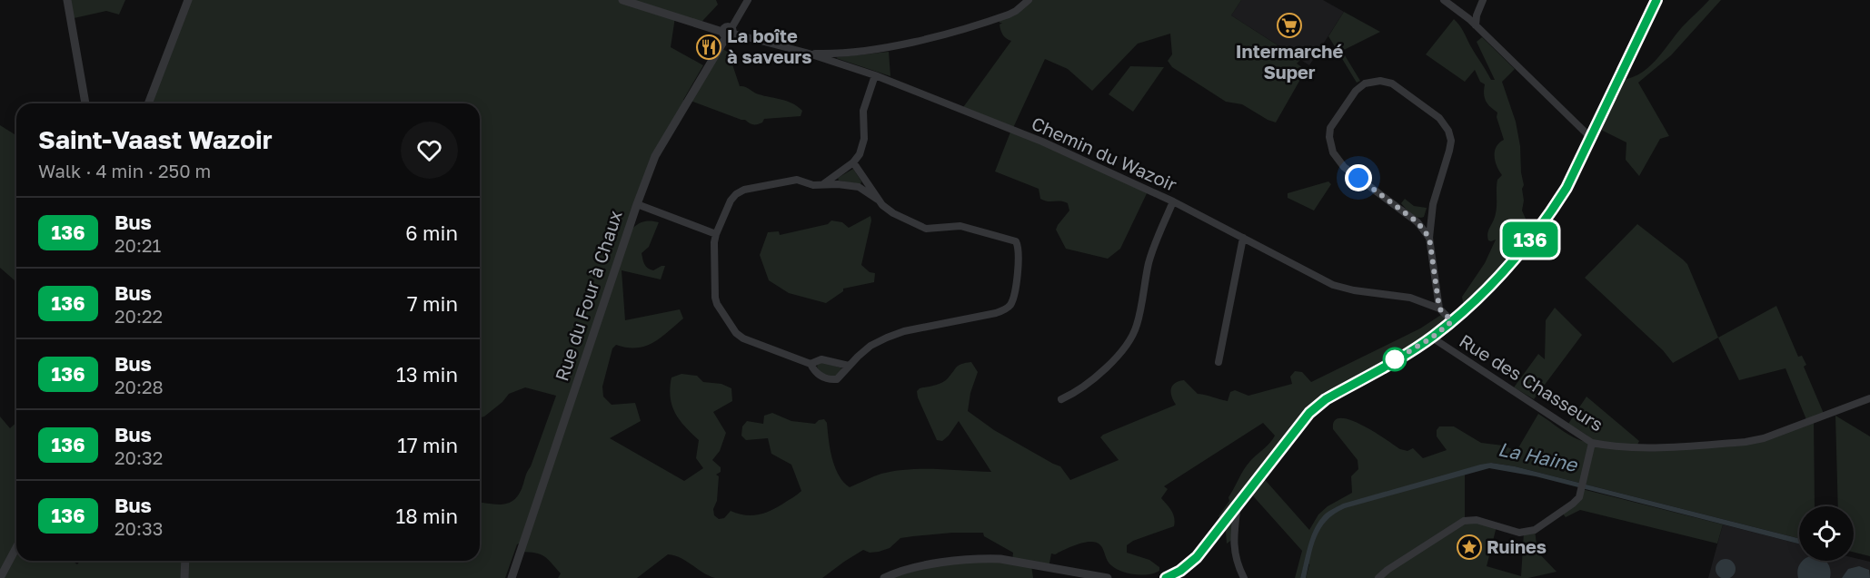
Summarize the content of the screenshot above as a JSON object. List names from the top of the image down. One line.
{"streets":{"street":["Chemin du Wazoir","Rue du Four à Chaux","Rue des Chasseurs"]},"crossings":[["Chemin du Wazoir","Rue du Four à Chaux"]],"water":["La Haine"],"places":{"supermarket":["Intermarché Super"],"restaurant":["La boîte à saveurs"],"place":["Ruines"]},"lines":["bus line 136"],"page":{"on_map":"136","heading":["Saint-Vaast Wazoir","Walk · 4 min · 250 m"],"list":[{"mark":"136","name":"Bus","note":"20:21","value":"6 min"},{"mark":"136","name":"Bus","note":"20:22","value":"7 min"},{"mark":"136","name":"Bus","note":"20:28","value":"13 min"},{"mark":"136","name":"Bus","note":"20:32","value":"17 min"},{"mark":"136","name":"Bus","note":"20:33","value":"18 min"}]}}
